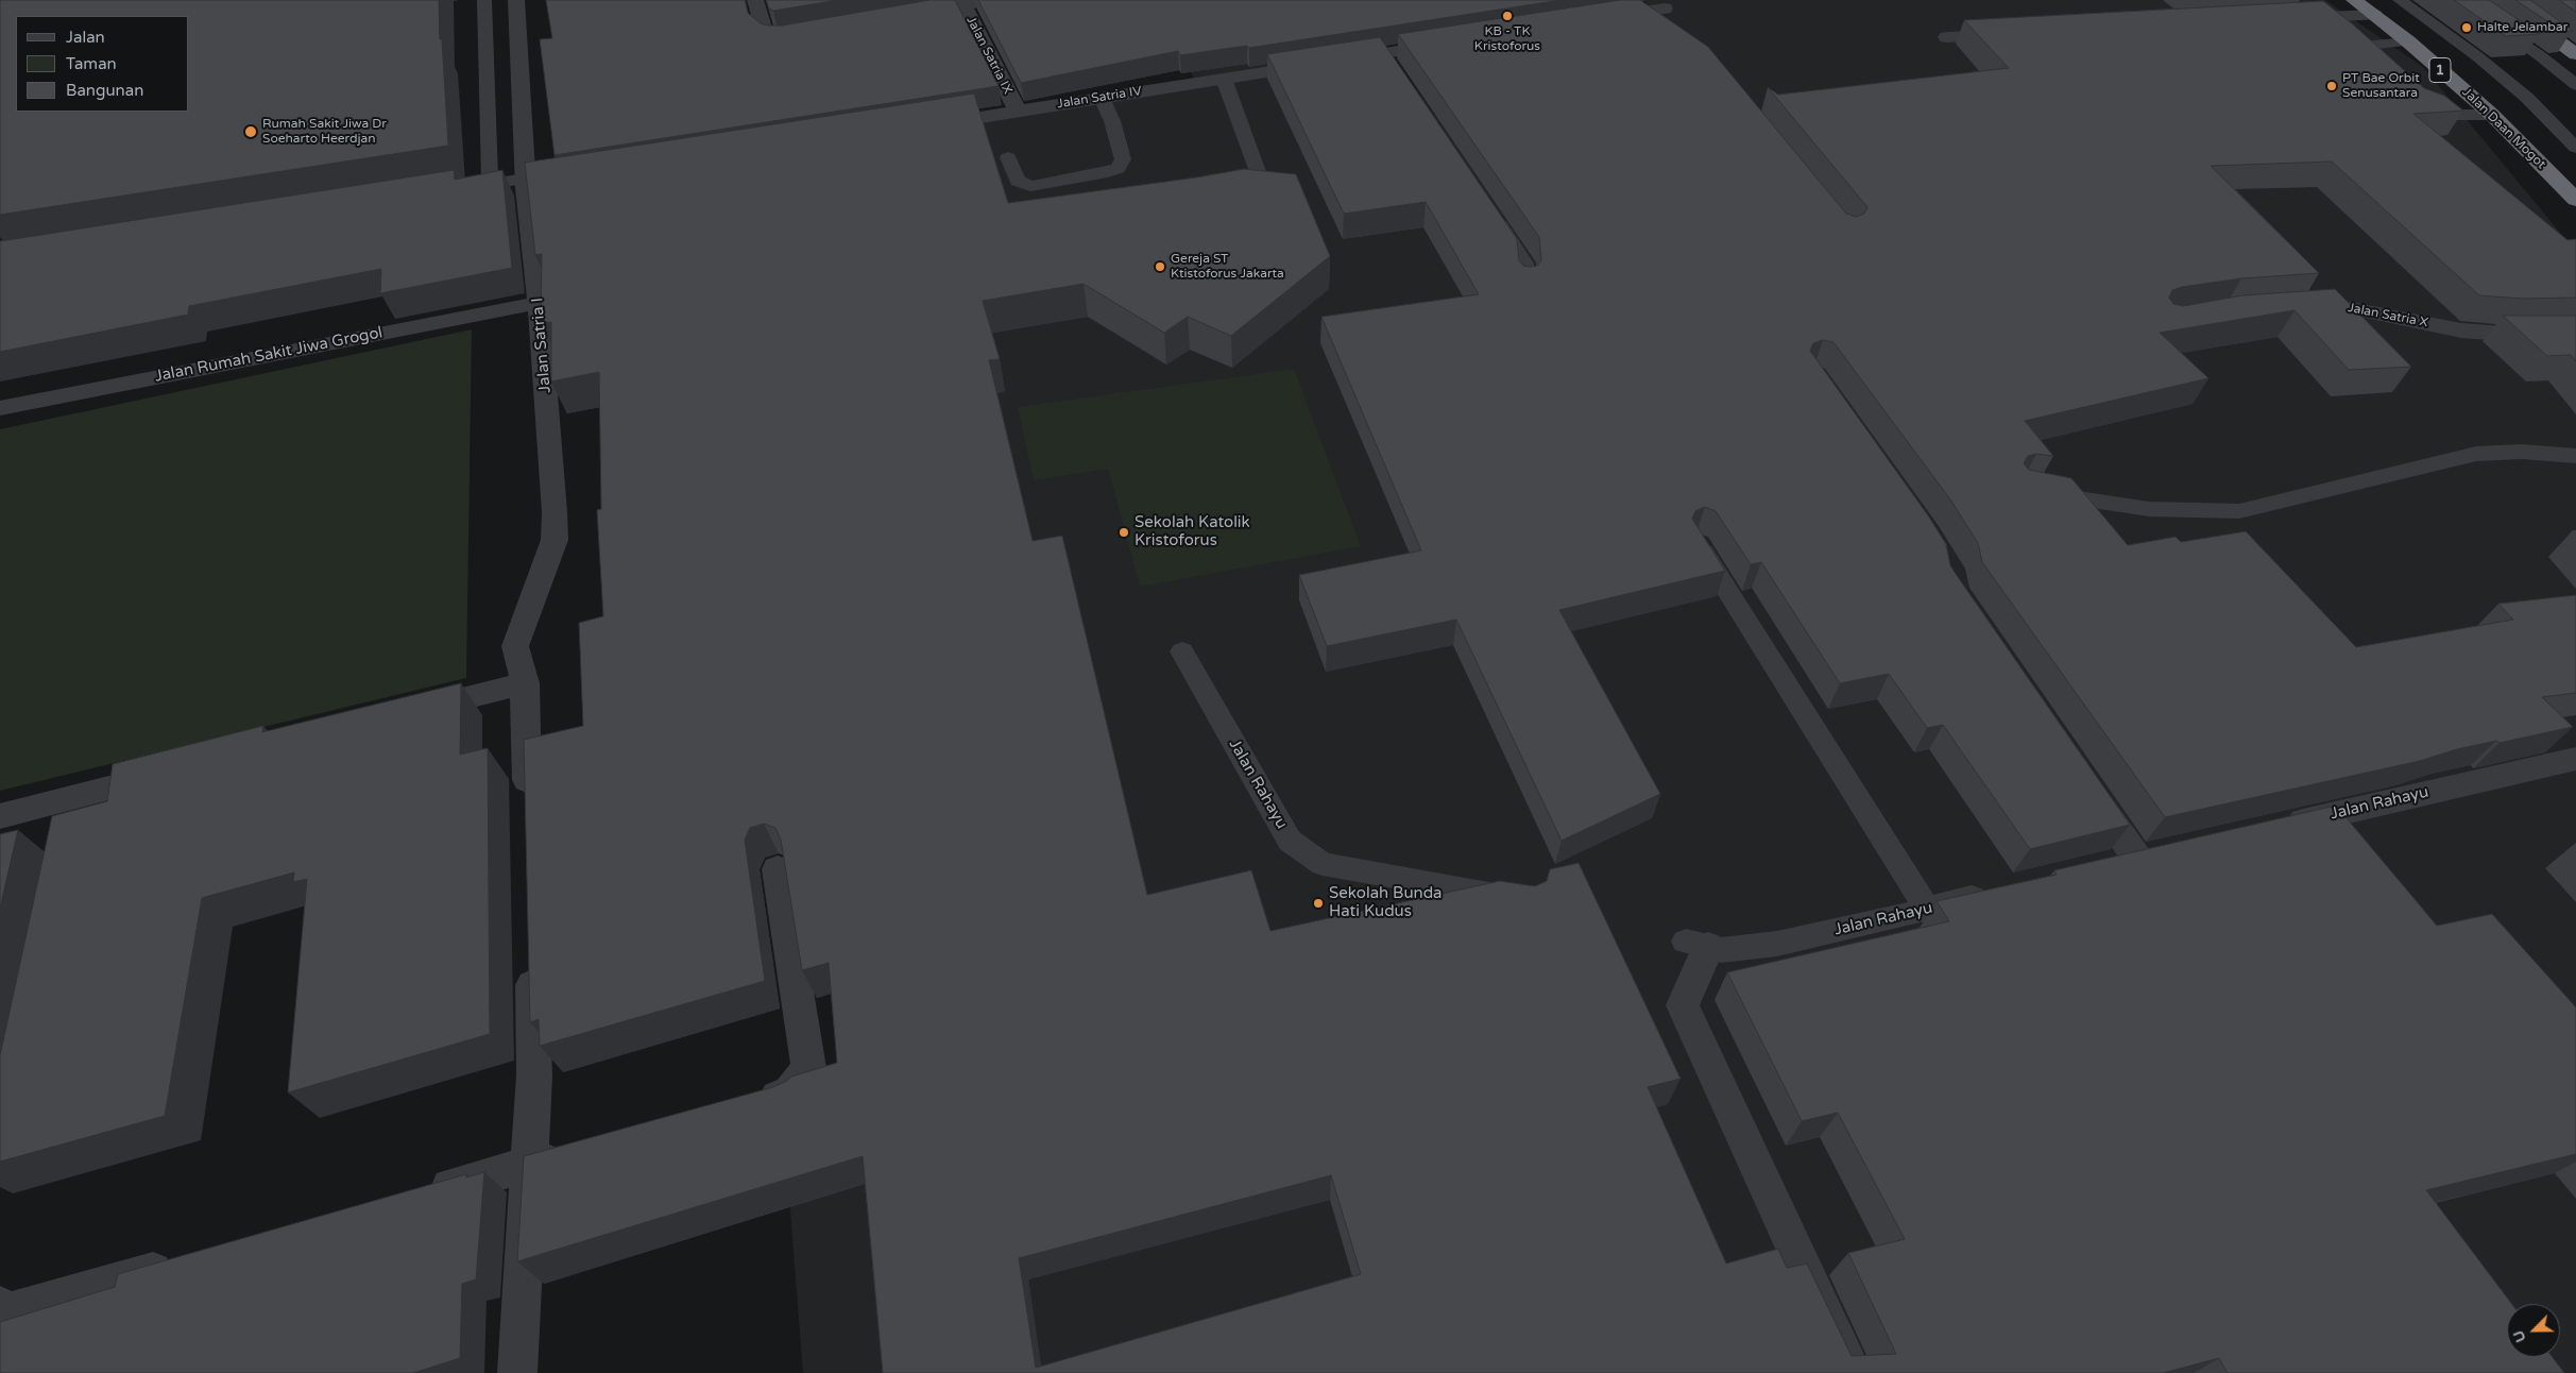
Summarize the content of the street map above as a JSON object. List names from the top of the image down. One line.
{"streets":{"highway":["1","Jalan Daan Mogot"],"street":["Jalan Satria IX","Jalan Satria IV","Jalan Satria X","Jalan Satria I","Jalan Rumah Sakit Jiwa Grogol","Jalan Rahayu"]},"crossings":[["Jalan Satria IX","Jalan Satria IV"],["Jalan Satria I","Jalan Rumah Sakit Jiwa Grogol"]],"places":["KB - TK Kristoforus","Halte Jelambar","PT Bae Orbit Senusantara","Rumah Sakit Jiwa Dr Soeharto Heerdjan","Gereja ST Ktistoforus Jakarta","Sekolah Katolik Kristoforus","Sekolah Bunda Hati Kudus"],"legend":["Jalan","Taman","Bangunan"],"north":"bottom left"}
